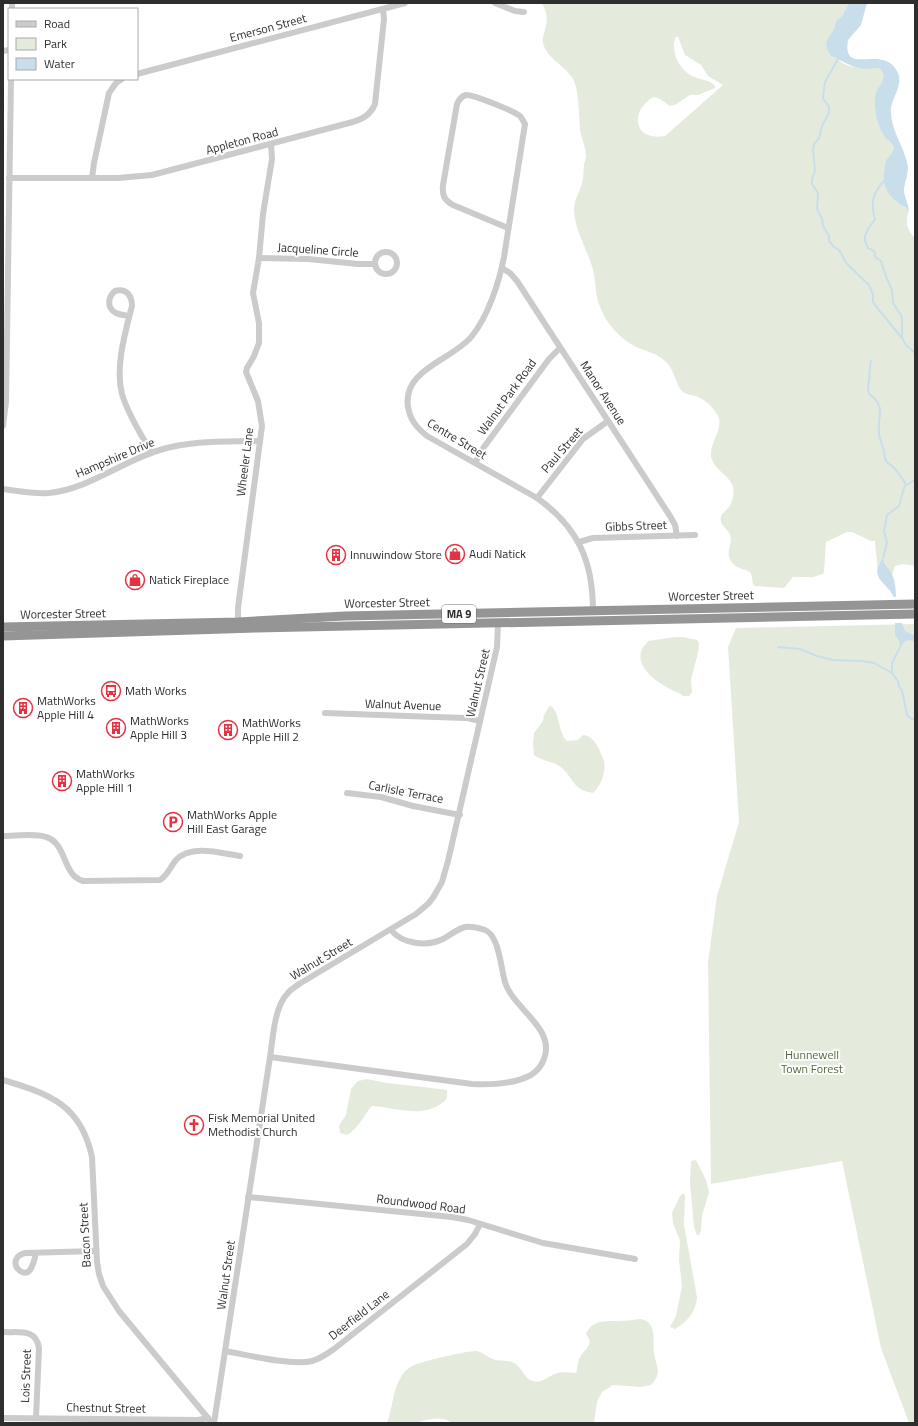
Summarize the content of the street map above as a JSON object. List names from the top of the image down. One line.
{"streets":{"highway":["Worcester Street","MA 9"],"street":["Emerson Street","Appleton Road","Jacqueline Circle","Manor Avenue","Walnut Park Road","Centre Street","Paul Street","Hampshire Drive","Wheeler Lane","Gibbs Street","Walnut Street","Walnut Avenue","Carlisle Terrace","Roundwood Road","Bacon Street","Deerfield Lane","Lois Street","Chestnut Street"]},"crossings":[["Emerson Street","Appleton Road"],["Appleton Road","Wheeler Lane"],["Jacqueline Circle","Wheeler Lane"],["Manor Avenue","Walnut Park Road"],["Manor Avenue","Centre Street"],["Manor Avenue","Paul Street"],["Manor Avenue","Gibbs Street"],["Walnut Park Road","Centre Street"],["Centre Street","Paul Street"],["Centre Street","Gibbs Street"],["Centre Street","Worcester Street"],["Hampshire Drive","Wheeler Lane"],["Wheeler Lane","Worcester Street"],["Worcester Street","Walnut Street"],["Walnut Street","Walnut Avenue"],["Walnut Street","Carlisle Terrace"],["Walnut Street","Roundwood Road"],["Walnut Street","Bacon Street"],["Walnut Street","Deerfield Lane"],["Walnut Street","Chestnut Street"],["Roundwood Road","Deerfield Lane"],["Bacon Street","Chestnut Street"],["Lois Street","Chestnut Street"]],"parks":["Hunnewell Town Forest"],"places":{"shop":["Audi Natick","Natick Fireplace"],"building":["Innuwindow Store","MathWorks Apple Hill 4","MathWorks Apple Hill 3","MathWorks Apple Hill 2","MathWorks Apple Hill 1"],"bus stop":["Math Works"],"parking":["MathWorks Apple Hill East Garage"],"church":["Fisk Memorial United Methodist Church"]},"legend":["Road","Park","Water"]}
